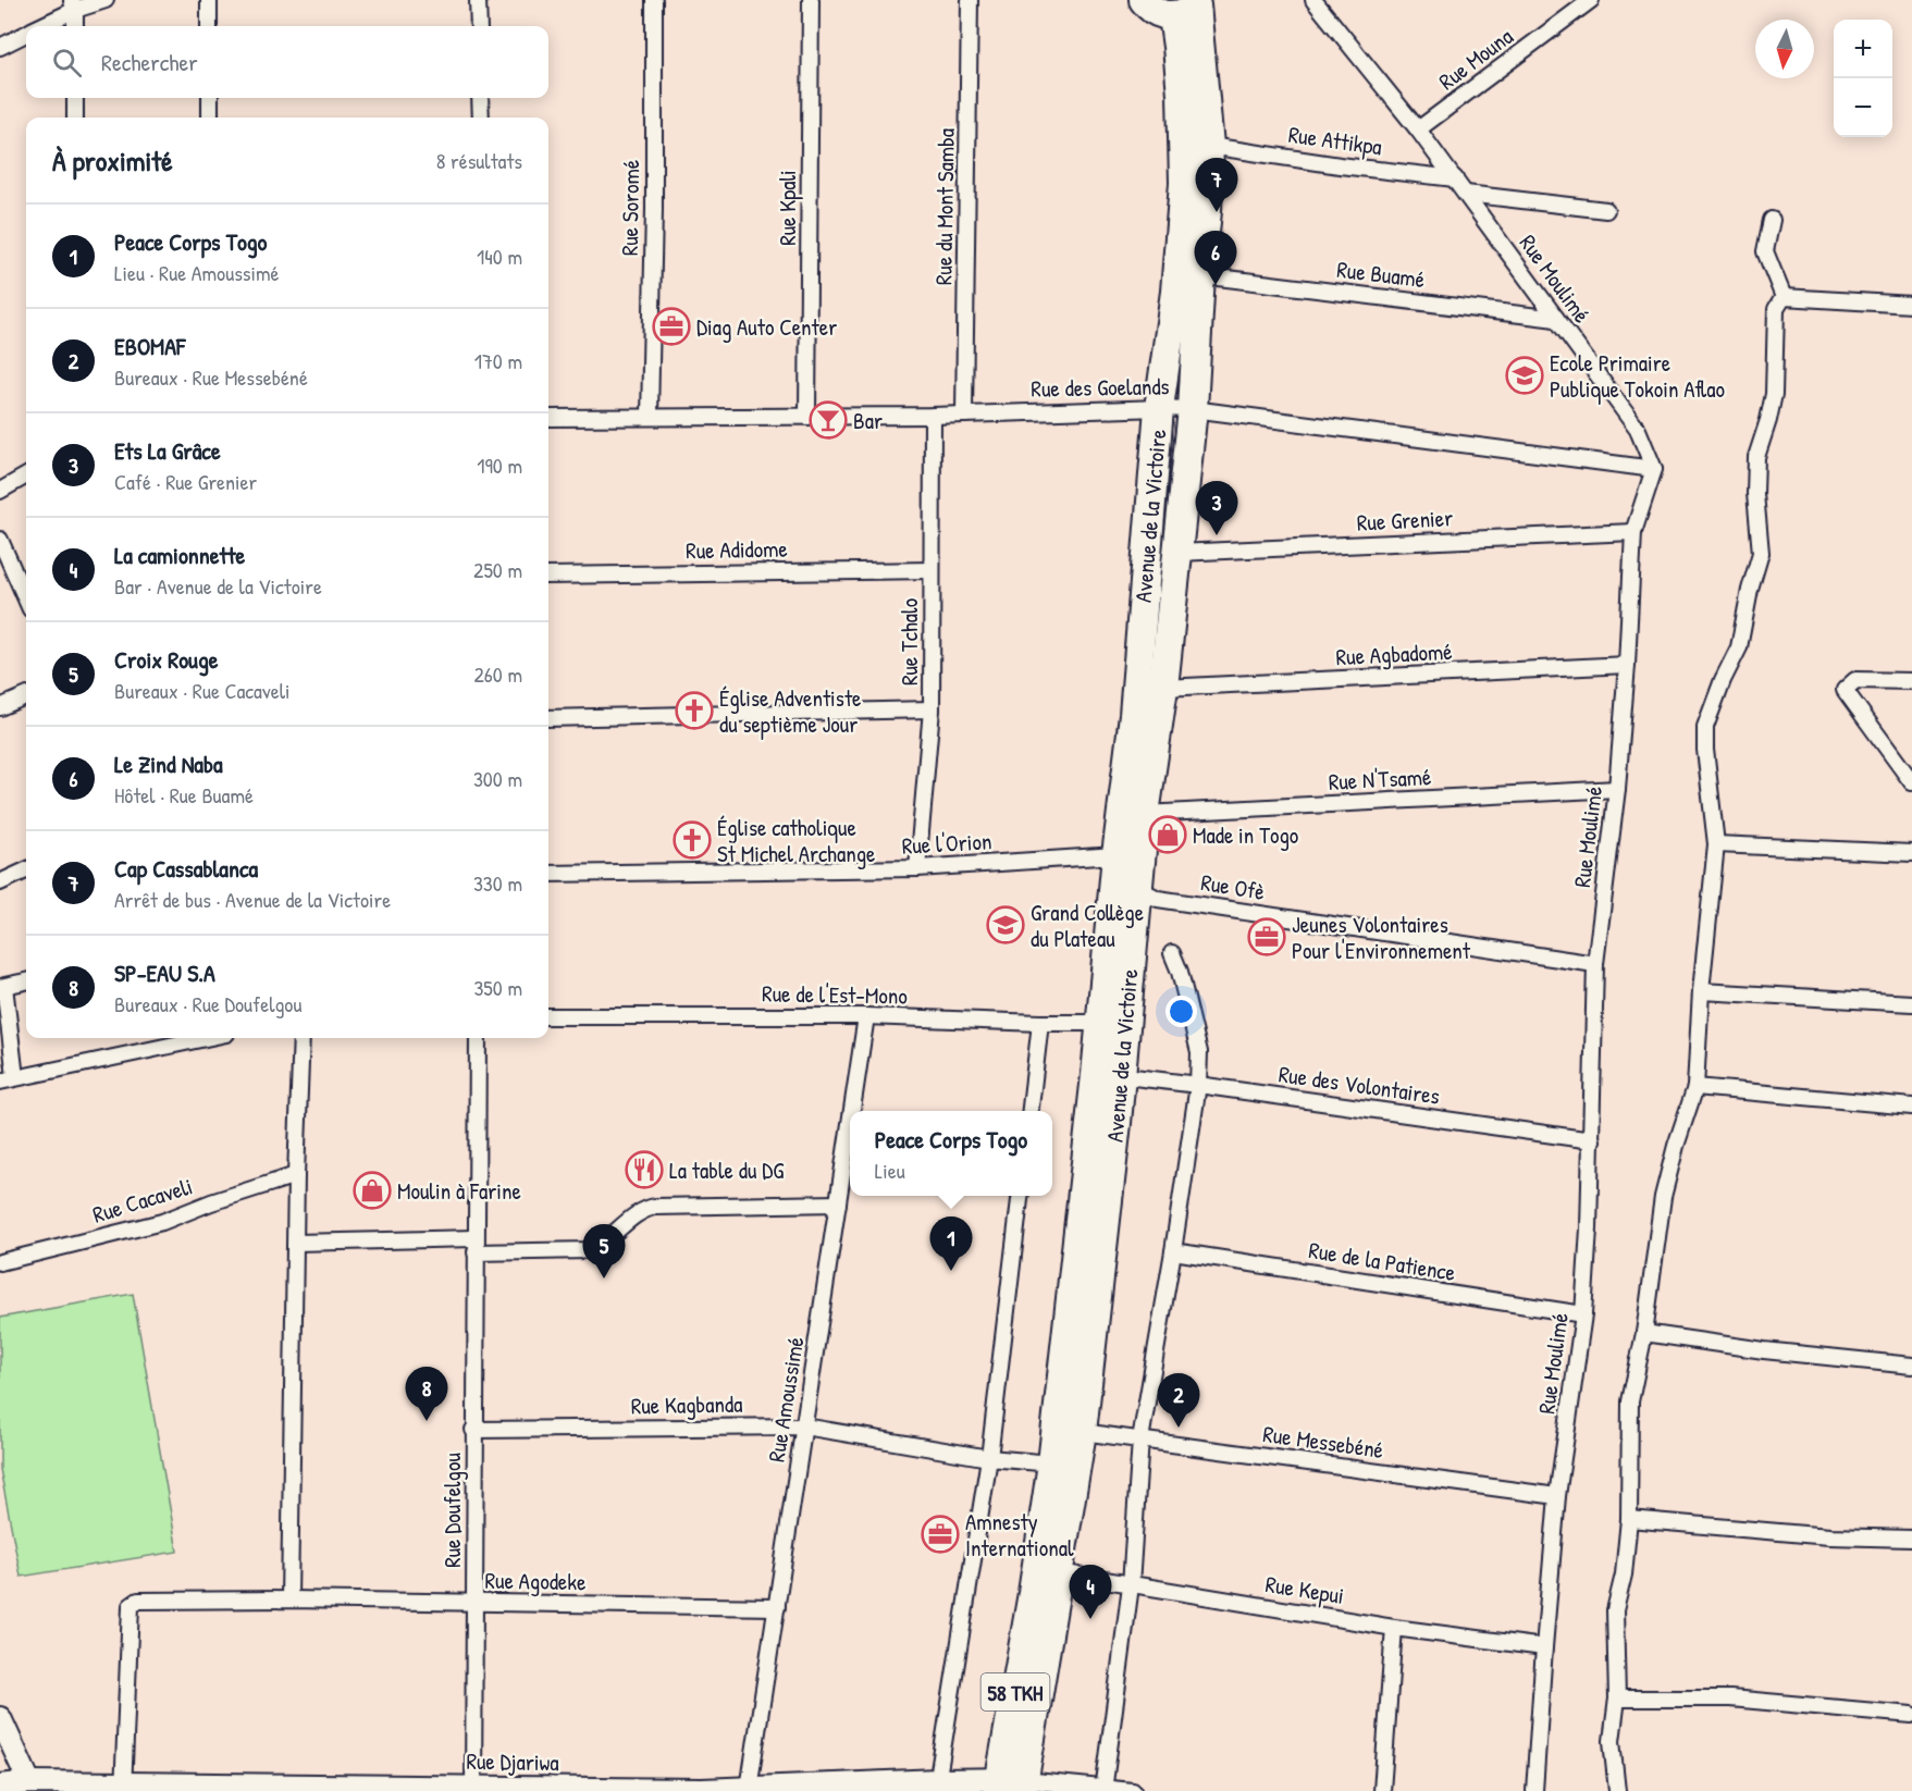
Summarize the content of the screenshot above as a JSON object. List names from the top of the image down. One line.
{"streets":{"highway":["Avenue de la Victoire","58 TKH"],"street":["Rue Mouna","Rue Attikpa","Rue du Mont Samba","Rue Soromé","Rue Kpali","Rue Buamé","Rue Moulimé","Rue des Goelands","Rue Grenier","Rue Adidome","Rue Tchalo","Rue Agbadomé","Rue N'Tsamé","Rue l'Orion","Rue Ofè","Rue de l'Est-Mono","Rue des Volontaires","Rue Cacaveli","Rue de la Patience","Rue Amoussimé","Rue Kagbanda","Rue Messebéné","Rue Doufelgou","Rue Agodeke","Rue Kepui","Rue Djariwa"]},"crossings":[["Rue Mouna","Rue Moulimé"],["Rue Attikpa","Rue Moulimé"],["Rue Attikpa","Avenue de la Victoire"],["Rue du Mont Samba","Rue des Goelands"],["Rue Soromé","Rue des Goelands"],["Rue Kpali","Rue des Goelands"],["Rue Buamé","Rue Moulimé"],["Rue Buamé","Avenue de la Victoire"],["Rue Moulimé","Rue des Goelands"],["Rue Moulimé","Rue Grenier"],["Rue Moulimé","Rue Agbadomé"],["Rue Moulimé","Rue N'Tsamé"],["Rue Moulimé","Rue Ofè"],["Rue Moulimé","Rue des Volontaires"],["Rue Moulimé","Rue de la Patience"],["Rue Moulimé","Rue Messebéné"],["Rue Moulimé","Rue Kepui"],["Rue des Goelands","Avenue de la Victoire"],["Rue des Goelands","Rue Tchalo"],["Avenue de la Victoire","Rue Grenier"],["Avenue de la Victoire","Rue Agbadomé"],["Avenue de la Victoire","Rue N'Tsamé"],["Avenue de la Victoire","Rue l'Orion"],["Avenue de la Victoire","Rue Ofè"],["Avenue de la Victoire","Rue de l'Est-Mono"],["Avenue de la Victoire","Rue des Volontaires"],["Avenue de la Victoire","Rue Kagbanda"],["Avenue de la Victoire","Rue Messebéné"],["Avenue de la Victoire","Rue Kepui"],["Avenue de la Victoire","Rue Djariwa"],["Rue Adidome","Rue Tchalo"],["Rue Tchalo","Rue l'Orion"],["Rue de l'Est-Mono","Rue Amoussimé"],["Rue Amoussimé","Rue Kagbanda"],["Rue Amoussimé","Rue Agodeke"],["Rue Amoussimé","Rue Djariwa"],["Rue Kagbanda","Rue Doufelgou"],["Rue Doufelgou","Rue Agodeke"],["Rue Doufelgou","Rue Djariwa"],["Rue Agodeke","Rue Djariwa"]],"places":{"office":["Diag Auto Center","Jeunes Volontaires Pour l'Environnement","Amnesty International"],"school or university":["Ecole Primaire Publique Tokoin Aflao","Grand Collège du Plateau"],"bar":["Bar"],"church":["Église Adventiste du septième Jour","Église catholique St Michel Archange"],"shop":["Made in Togo","Moulin à Farine"],"restaurant":["La table du DG"]},"north":"bottom","page":{"map_buttons":["+","−"],"search":"Rechercher","heading":["À proximité","8 résultats"],"pins":["7","6","3","1","5","8","2","4"],"list":[{"mark":"1","name":"Peace Corps Togo","note":"Lieu · Rue Amoussimé","value":"140 m"},{"mark":"2","name":"EBOMAF","note":"Bureaux · Rue Messebéné","value":"170 m"},{"mark":"3","name":"Ets La Grâce","note":"Café · Rue Grenier","value":"190 m"},{"mark":"4","name":"La camionnette","note":"Bar · Avenue de la Victoire","value":"250 m"},{"mark":"5","name":"Croix Rouge","note":"Bureaux · Rue Cacaveli","value":"260 m"},{"mark":"6","name":"Le Zind Naba","note":"Hôtel · Rue Buamé","value":"300 m"},{"mark":"7","name":"Cap Cassablanca","note":"Arrêt de bus · Avenue de la Victoire","value":"330 m"},{"mark":"8","name":"SP-EAU S.A","note":"Bureaux · Rue Doufelgou","value":"350 m"}],"popup":["Peace Corps Togo","Lieu"]}}
